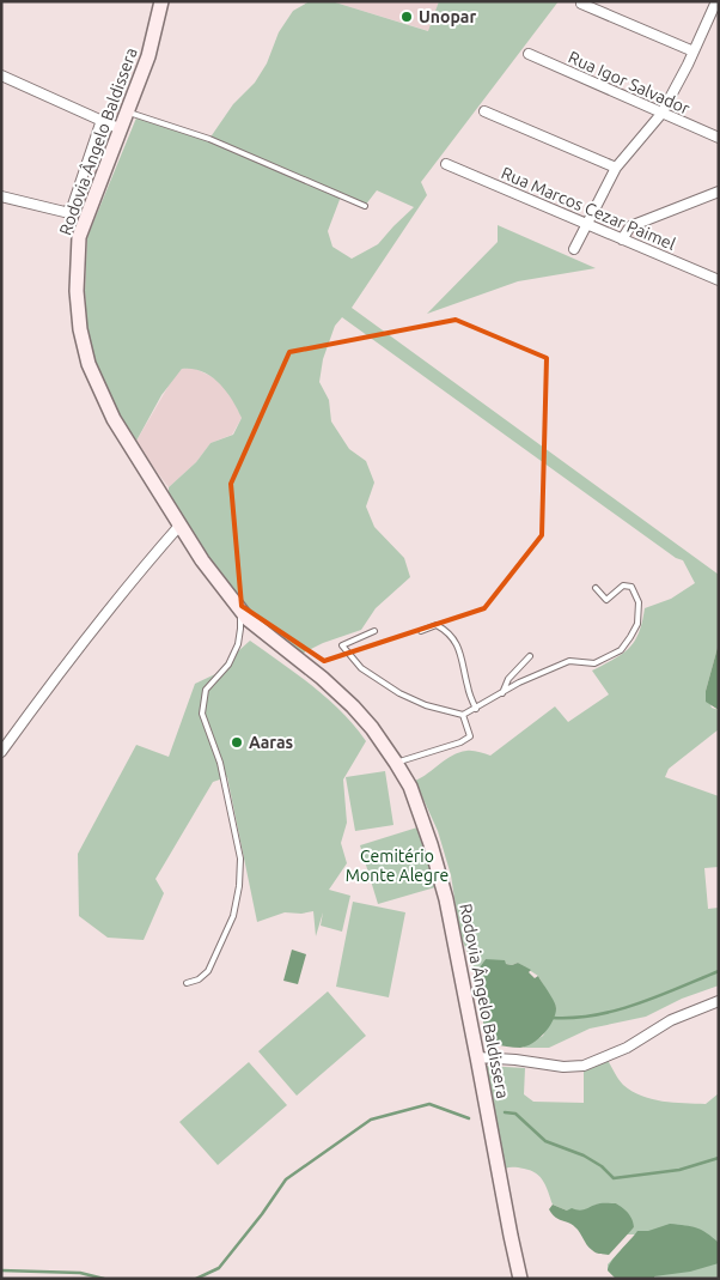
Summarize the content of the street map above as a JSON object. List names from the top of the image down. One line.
{"streets":{"street":["Rua Igor Salvador","Rodovia Ângelo Baldissera","Rua Marcos Cezar Paimel"]},"parks":["Cemitério Monte Alegre"],"places":["Unopar","Aaras"]}
